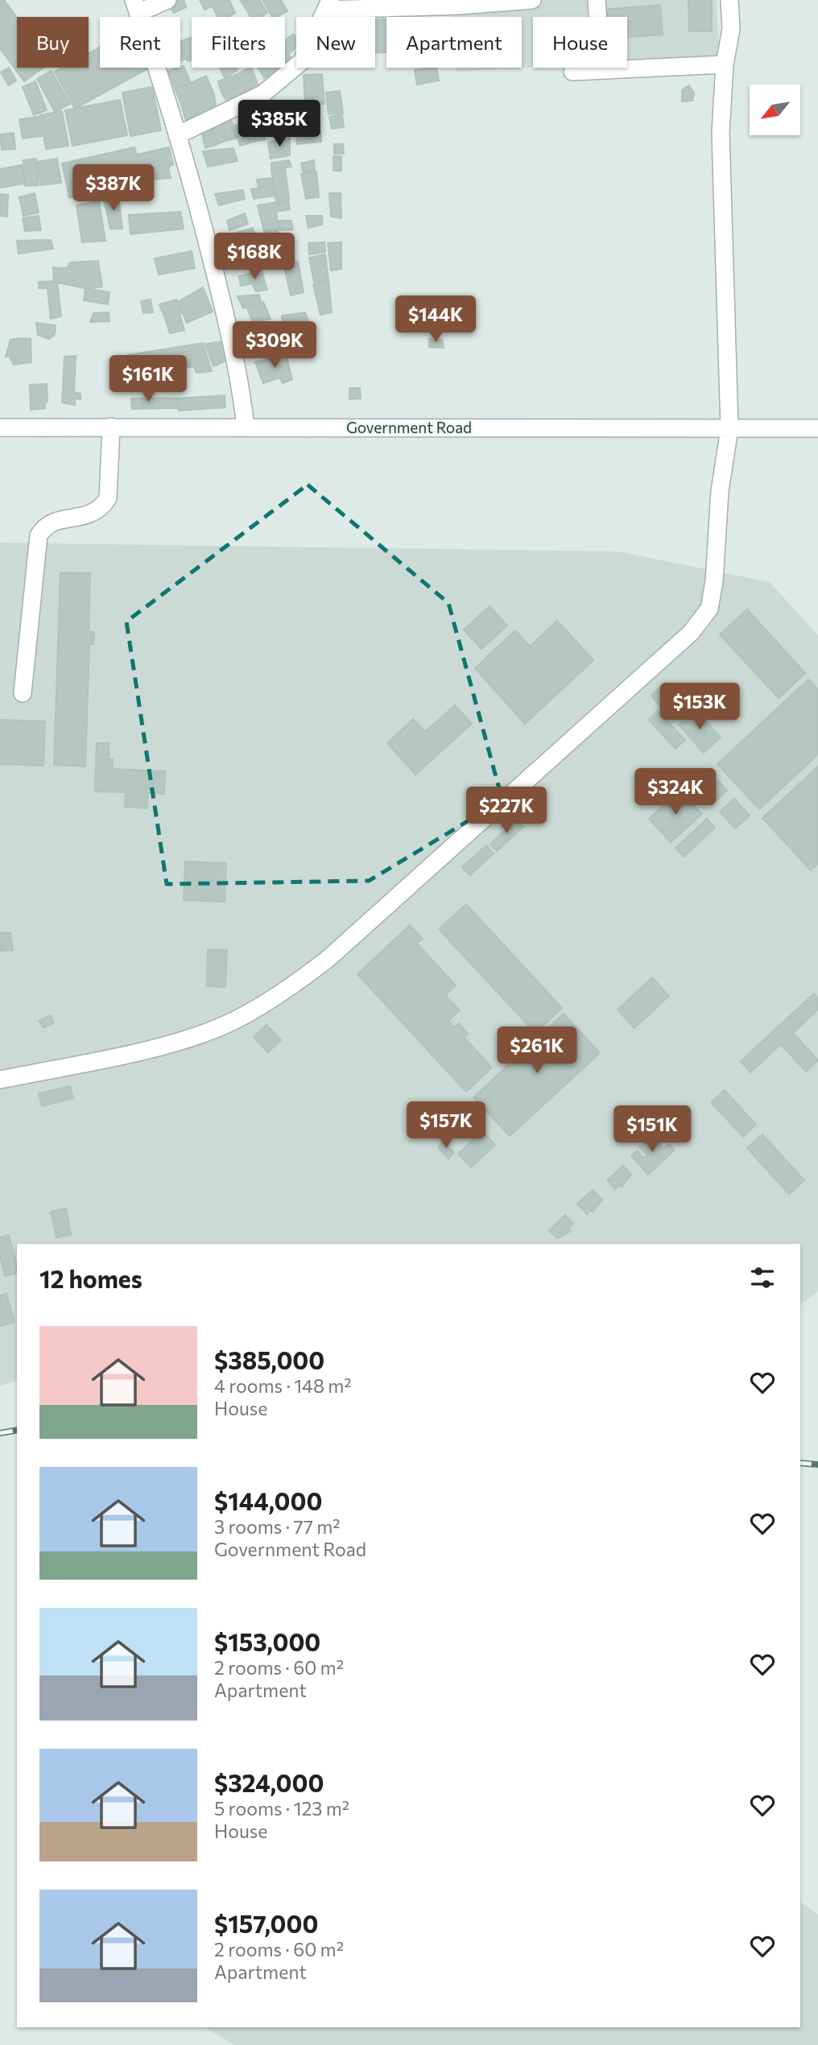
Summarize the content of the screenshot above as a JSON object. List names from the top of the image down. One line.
{"streets":{"street":["Government Road"]},"north":"bottom left","page":{"chip":["Buy","Rent","Filters","New","Apartment","House"],"price":["$385K","$387K","$168K","$144K","$309K","$161K","$153K","$324K","$227K","$261K","$157K","$151K"],"heading":"12 homes","list":[{"name":"$385,000","note":"4 rooms · 148 m² · House"},{"name":"$144,000","note":"3 rooms · 77 m² · Government Road"},{"name":"$153,000","note":"2 rooms · 60 m² · Apartment"},{"name":"$324,000","note":"5 rooms · 123 m² · House"},{"name":"$157,000","note":"2 rooms · 60 m² · Apartment"}]}}
